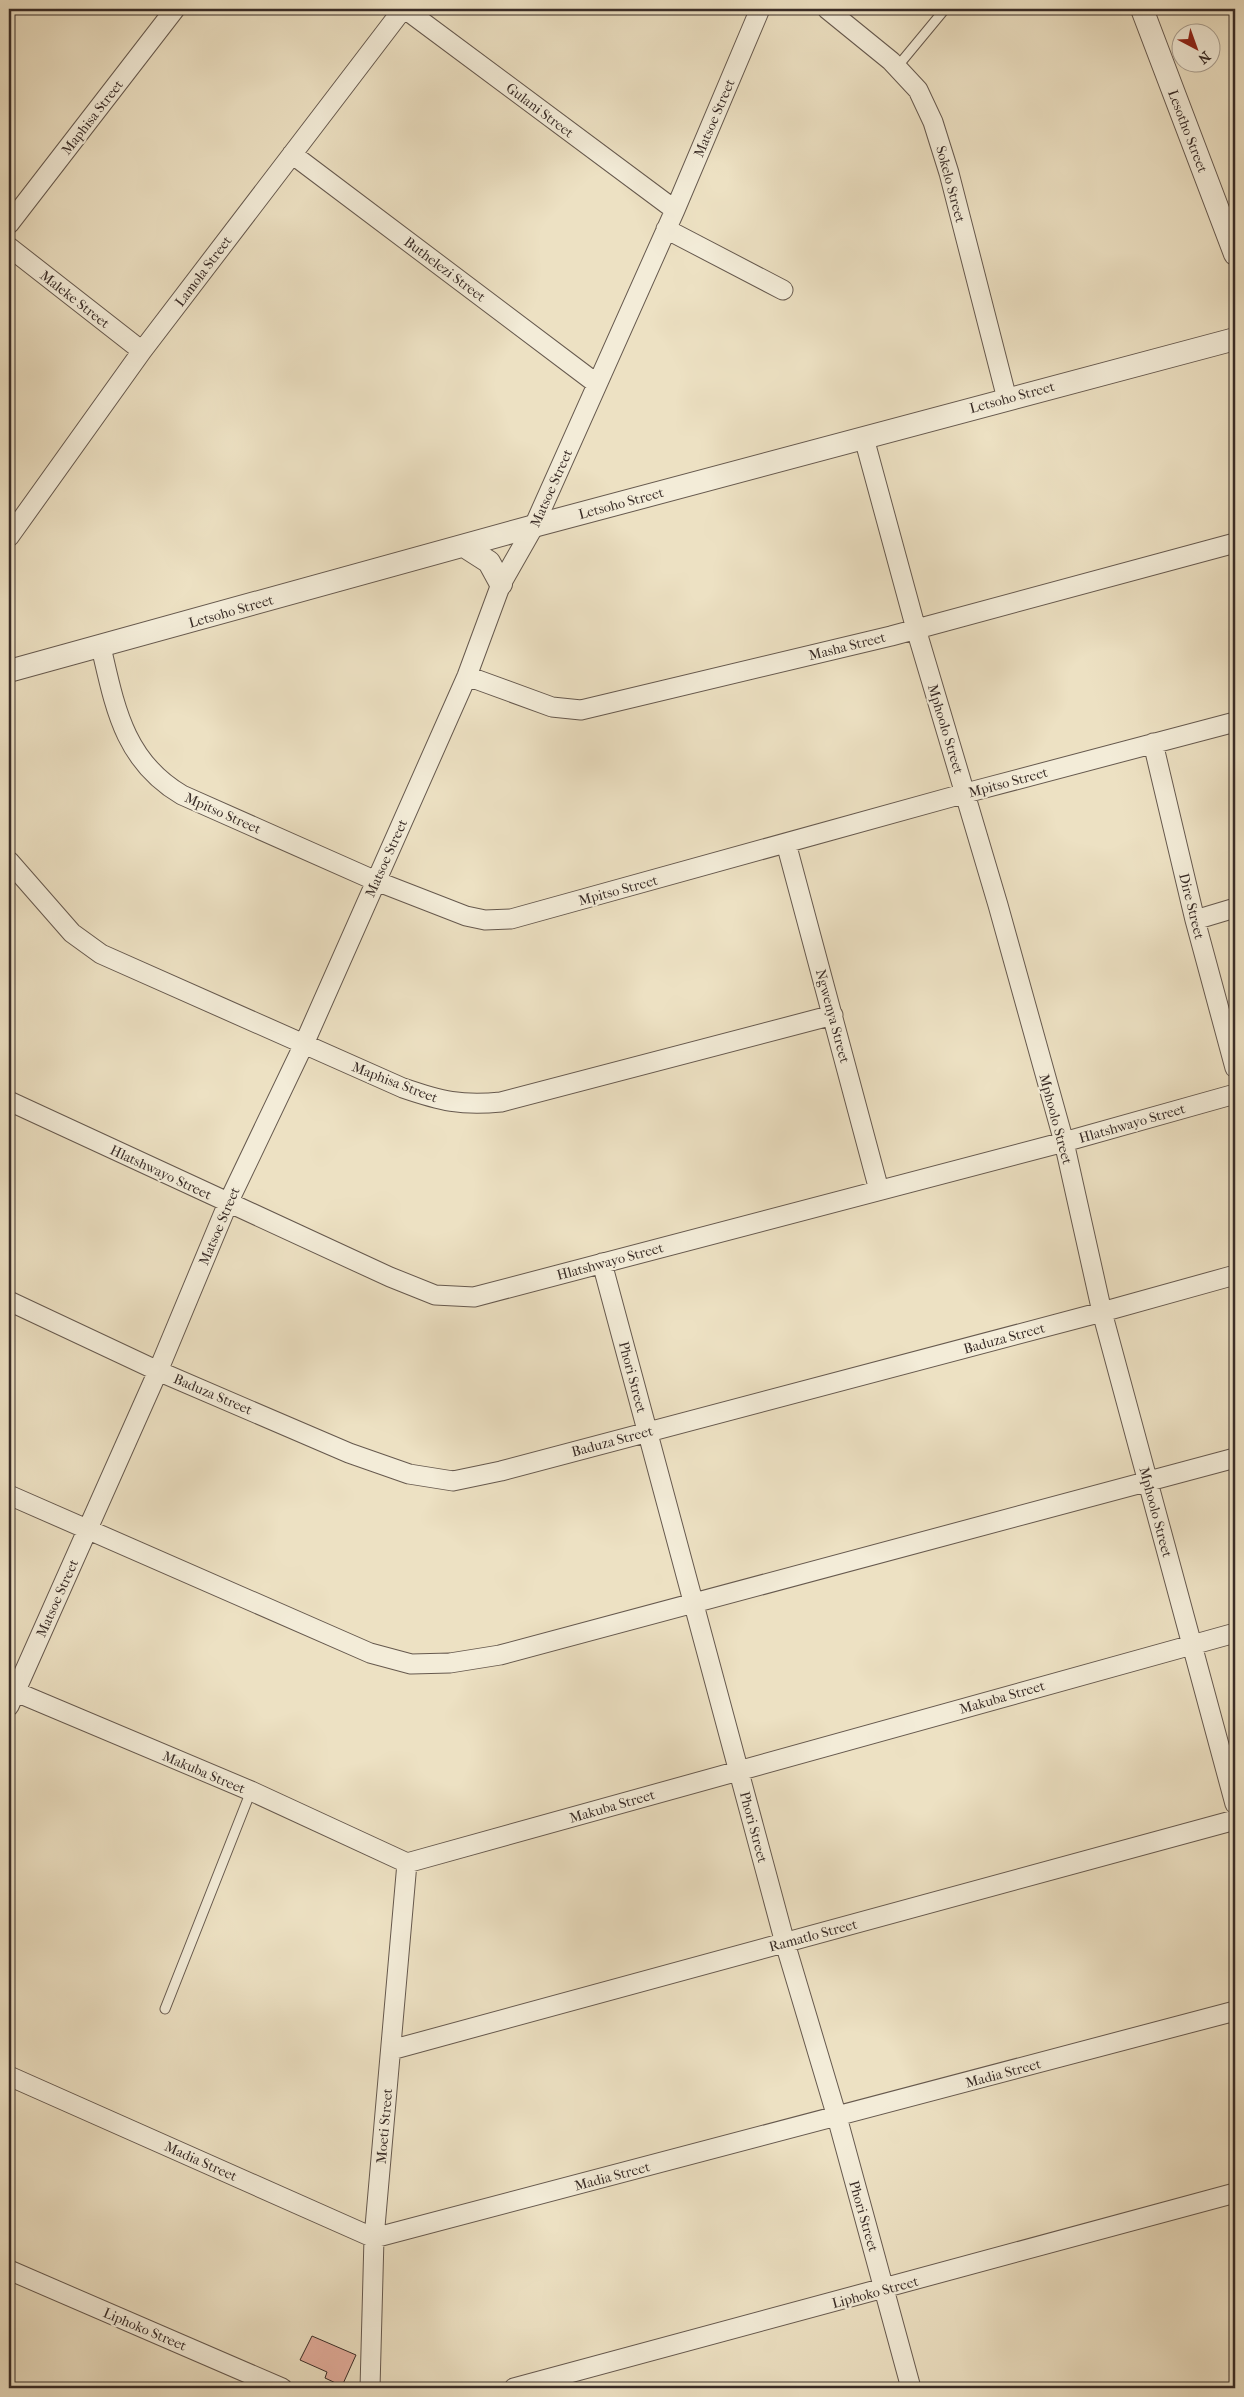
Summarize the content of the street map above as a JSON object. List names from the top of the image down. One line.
{"streets":{"street":["Gulani Street","Maphisa Street","Matsoe Street","Lesotho Street","Sokelo Street","Buthelezi Street","Lamola Street","Maleke Street","Letsoho Street","Masha Street","Mphoolo Street","Mpitso Street","Dire Street","Ngwenya Street","Hlatshwayo Street","Baduza Street","Phori Street","Makuba Street","Ramatlo Street","Madia Street","Moeti Street","Liphoko Street"]},"crossings":[["Gulani Street","Matsoe Street"],["Gulani Street","Lamola Street"],["Maphisa Street","Matsoe Street"],["Maphisa Street","Ngwenya Street"],["Matsoe Street","Buthelezi Street"],["Matsoe Street","Letsoho Street"],["Matsoe Street","Masha Street"],["Matsoe Street","Mpitso Street"],["Matsoe Street","Hlatshwayo Street"],["Matsoe Street","Baduza Street"],["Matsoe Street","Makuba Street"],["Sokelo Street","Letsoho Street"],["Buthelezi Street","Lamola Street"],["Lamola Street","Maleke Street"],["Letsoho Street","Mphoolo Street"],["Letsoho Street","Mpitso Street"],["Masha Street","Mphoolo Street"],["Mphoolo Street","Mpitso Street"],["Mphoolo Street","Hlatshwayo Street"],["Mphoolo Street","Baduza Street"],["Mphoolo Street","Makuba Street"],["Mpitso Street","Dire Street"],["Mpitso Street","Ngwenya Street"],["Ngwenya Street","Hlatshwayo Street"],["Hlatshwayo Street","Phori Street"],["Baduza Street","Phori Street"],["Phori Street","Makuba Street"],["Phori Street","Ramatlo Street"],["Phori Street","Madia Street"],["Phori Street","Liphoko Street"],["Makuba Street","Moeti Street"],["Ramatlo Street","Moeti Street"],["Madia Street","Moeti Street"]],"north":"bottom right"}
